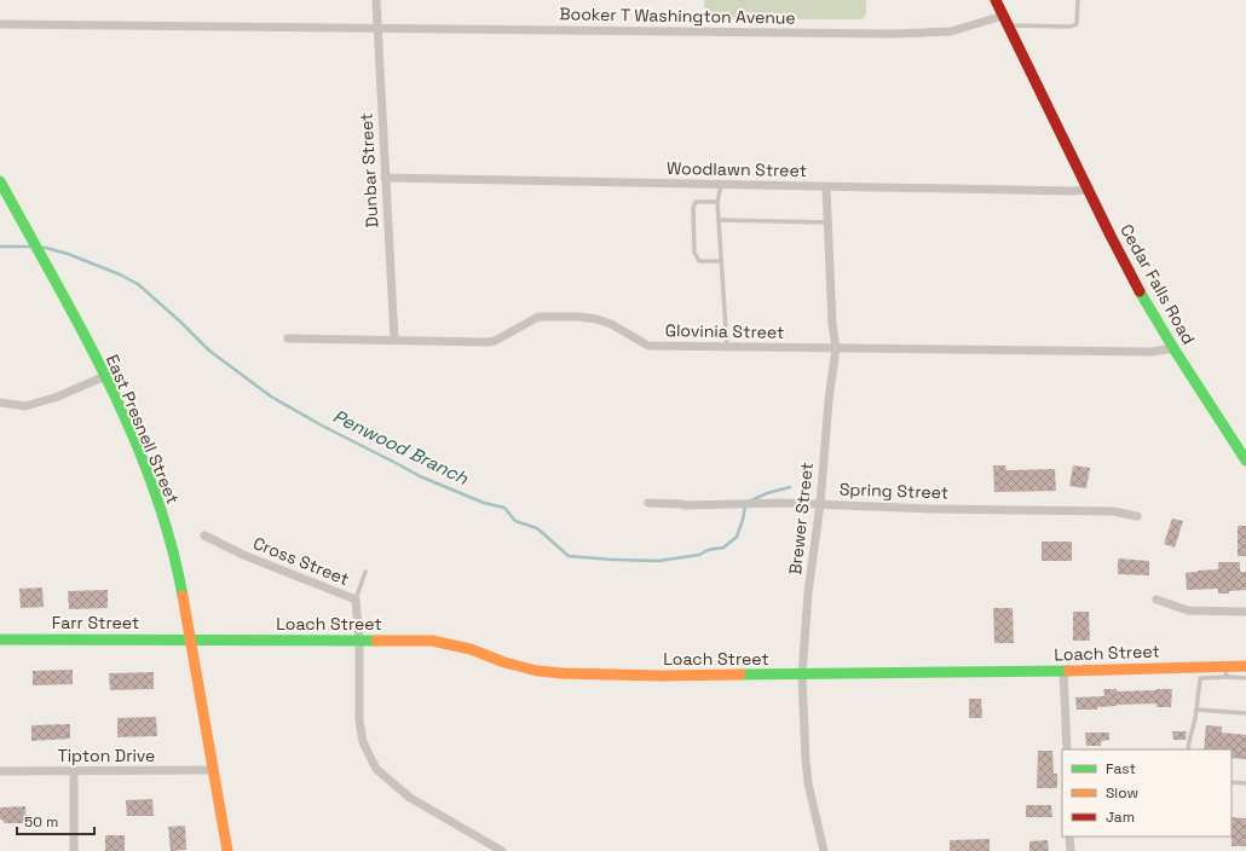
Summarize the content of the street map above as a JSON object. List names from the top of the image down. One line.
{"streets":{"street":["Booker T Washington Avenue","Woodlawn Street","Dunbar Street","Cedar Falls Road","Glovinia Street","East Presnell Street","Spring Street","Brewer Street","Cross Street","Farr Street","Loach Street","Tipton Drive"]},"crossings":[["Booker T Washington Avenue","Dunbar Street"],["Booker T Washington Avenue","Cedar Falls Road"],["Woodlawn Street","Dunbar Street"],["Woodlawn Street","Cedar Falls Road"],["Woodlawn Street","Brewer Street"],["Dunbar Street","Glovinia Street"],["Cedar Falls Road","Glovinia Street"],["Glovinia Street","Brewer Street"],["East Presnell Street","Farr Street"],["East Presnell Street","Loach Street"],["East Presnell Street","Tipton Drive"],["Spring Street","Brewer Street"],["Brewer Street","Loach Street"],["Cross Street","Loach Street"],["Farr Street","Loach Street"]],"water":["Penwood Branch"],"legend":["Fast","Slow","Jam"],"scale_bar":"50 m"}
